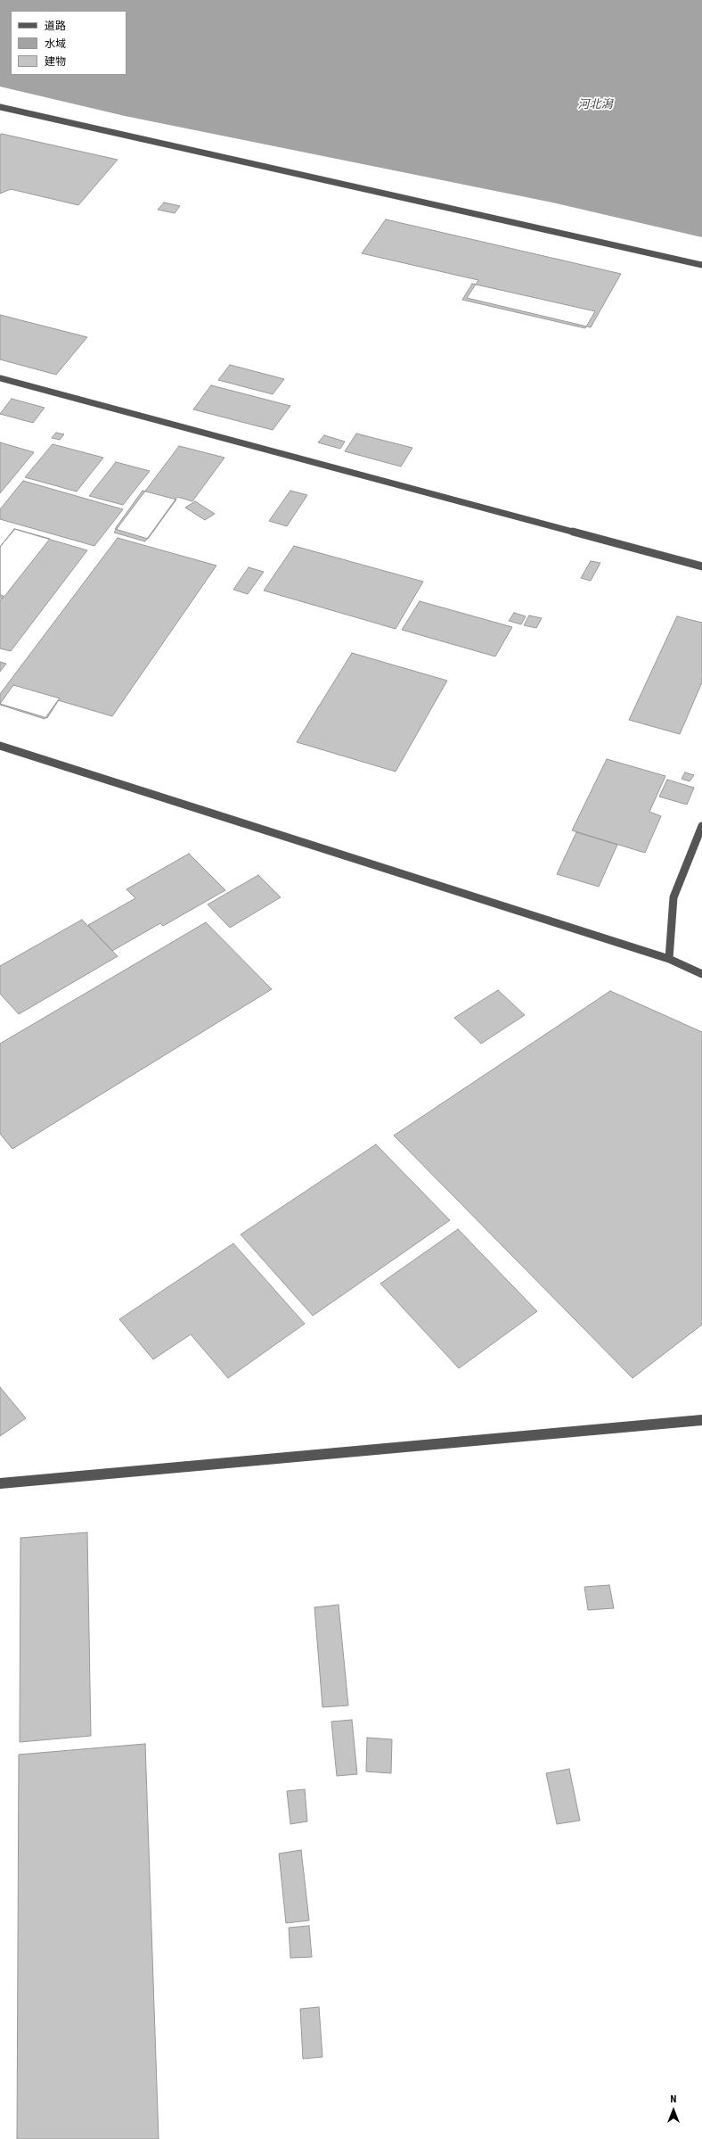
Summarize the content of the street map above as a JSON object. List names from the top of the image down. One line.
{"water":["河北潟"],"legend":["道路","水域","建物"],"north":"top"}
